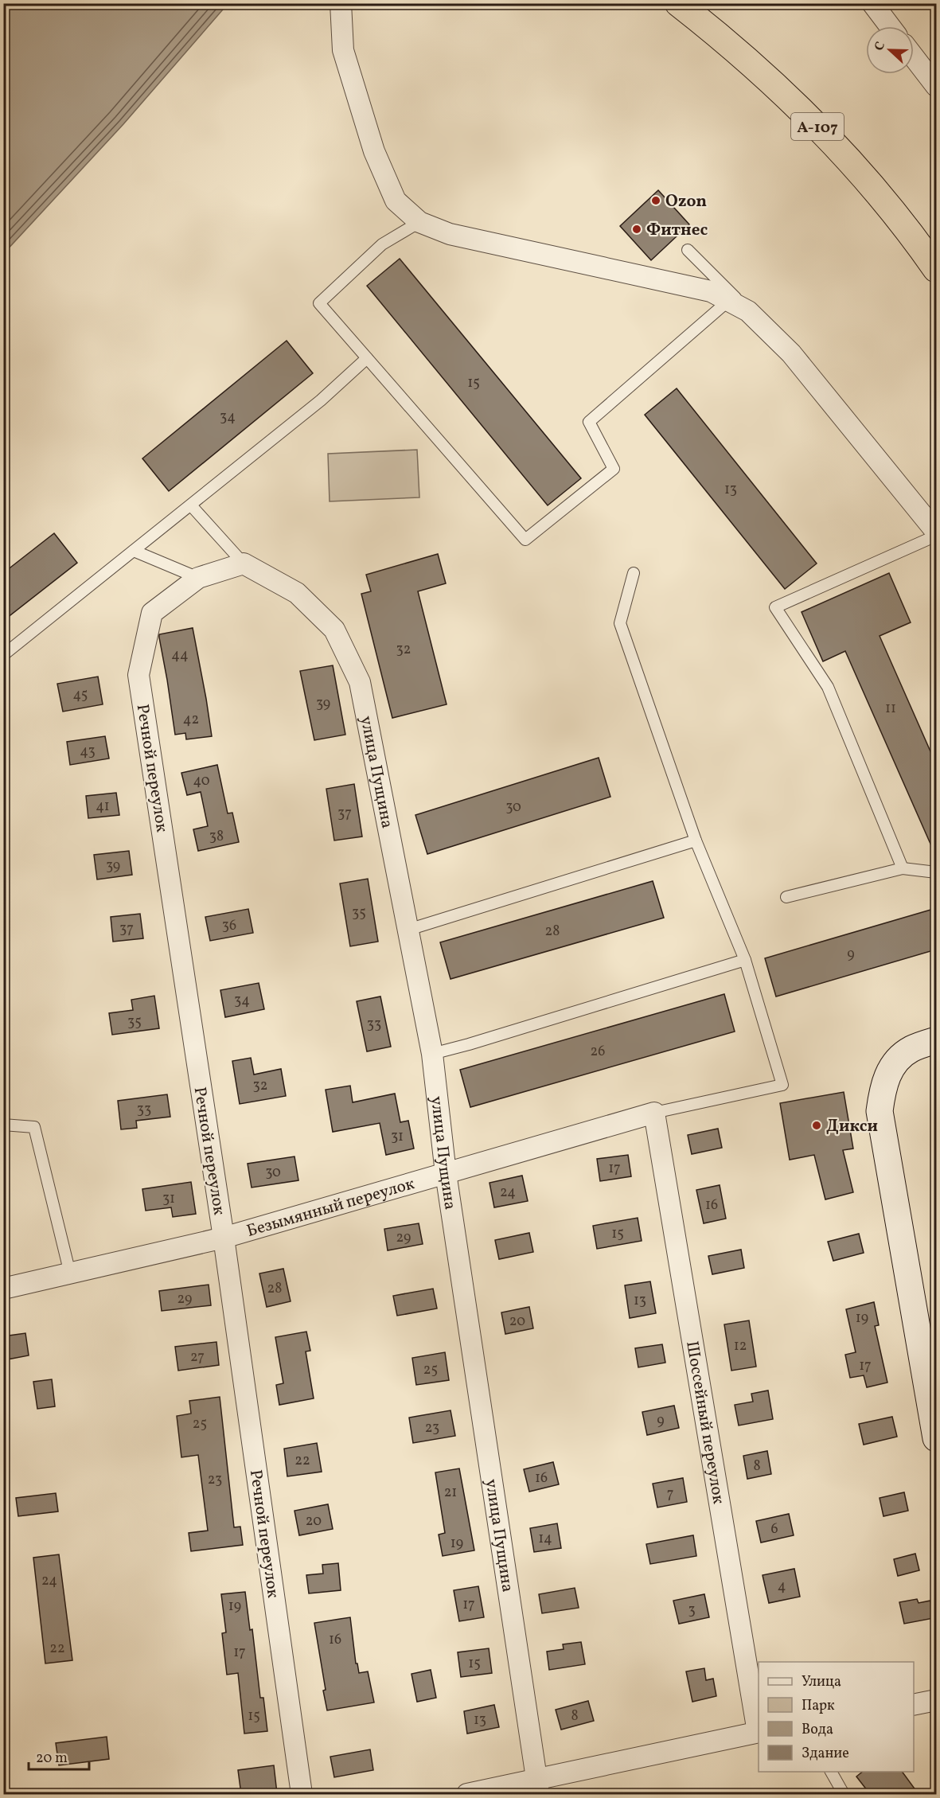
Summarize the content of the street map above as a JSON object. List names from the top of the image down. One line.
{"streets":{"highway":["А-107"],"street":["Речной переулок","улица Пущина","Безымянный переулок","Шоссейный переулок"]},"crossings":[["Речной переулок","улица Пущина"],["Речной переулок","Безымянный переулок"],["улица Пущина","Безымянный переулок"],["Безымянный переулок","Шоссейный переулок"]],"places":["Ozon","Фитнес","Дикси"],"house_numbers":["15","34","13","32","44","45","39","11","42","43","40","41","30","37","38","39","35","36","37","28","9","34","35","33","26","32","33","31","17","30","24","31","16","15","29","28","29","13","19","20","12","27","17","25","9","25","23","22","8","16","23","21","7","20","6","14","19","24","4","17","19","3","16","22","17","15","15","8","13"],"legend":["Улица","Парк","Вода","Здание"],"scale_bar":"20 m","north":"left"}
